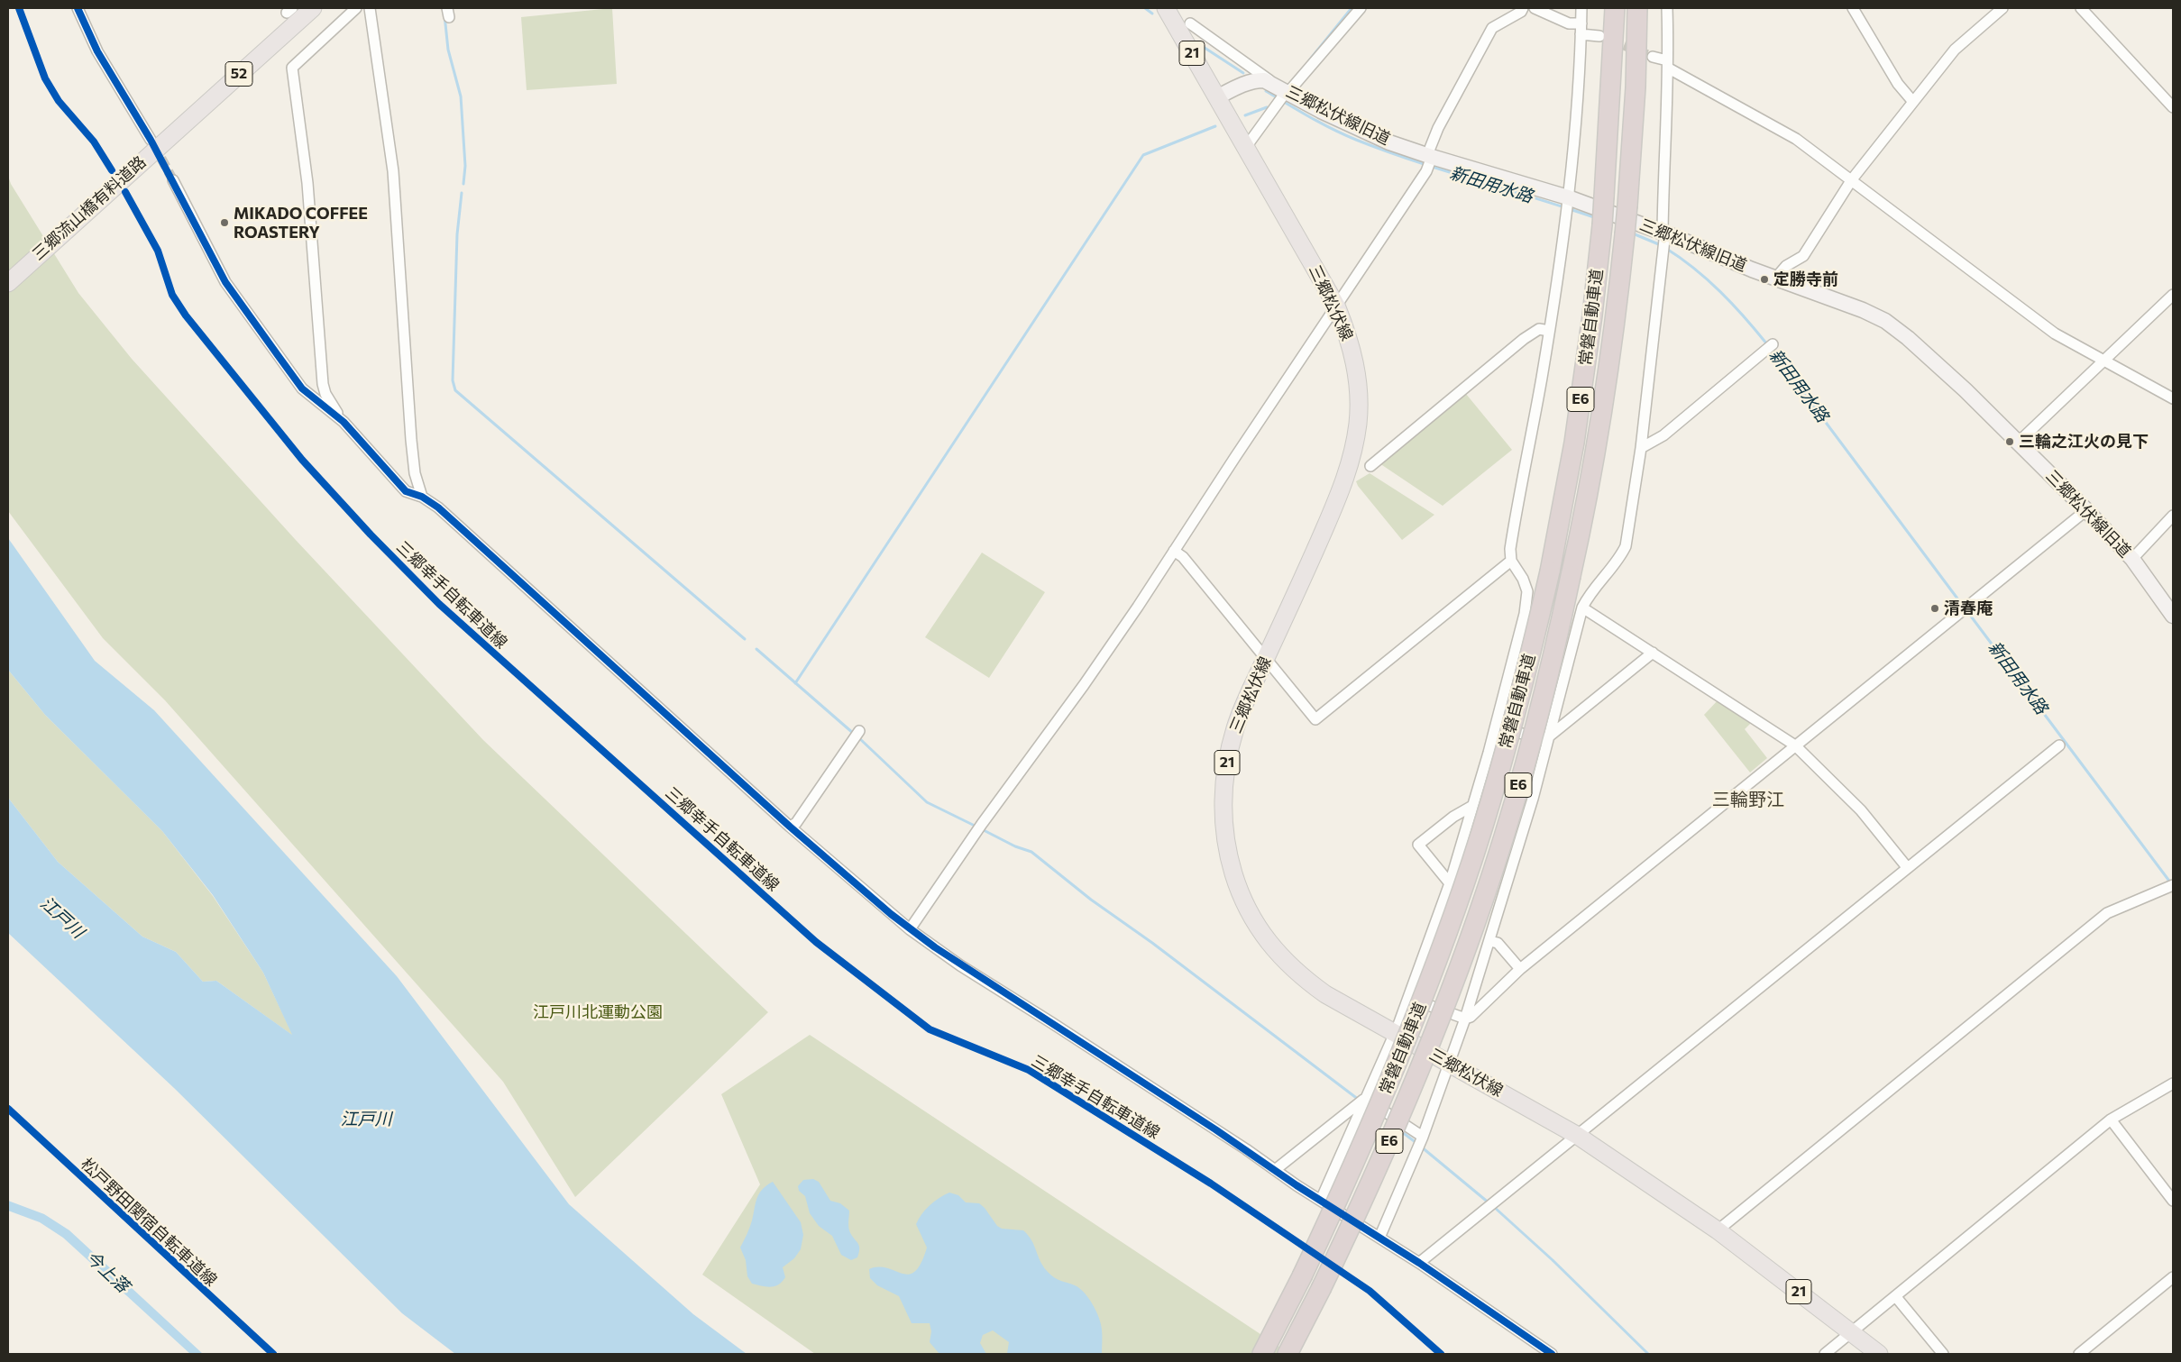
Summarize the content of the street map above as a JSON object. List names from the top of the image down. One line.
{"streets":{"highway":["常磐自動車道","E6"],"main road":["21","52","三郷流山橋有料道路","三郷松伏線"],"street":["三郷松伏線旧道"],"cycle path":["三郷幸手自転車道線","松戸野田関宿自転車道線"]},"crossings":[["三郷松伏線旧道","三郷松伏線"]],"districts":["三輪野江"],"water":["新田用水路","江戸川","今上落"],"parks":["江戸川北運動公園"],"places":["MIKADO COFFEE ROASTERY","定勝寺前","三輪之江火の見下","清春庵"]}
